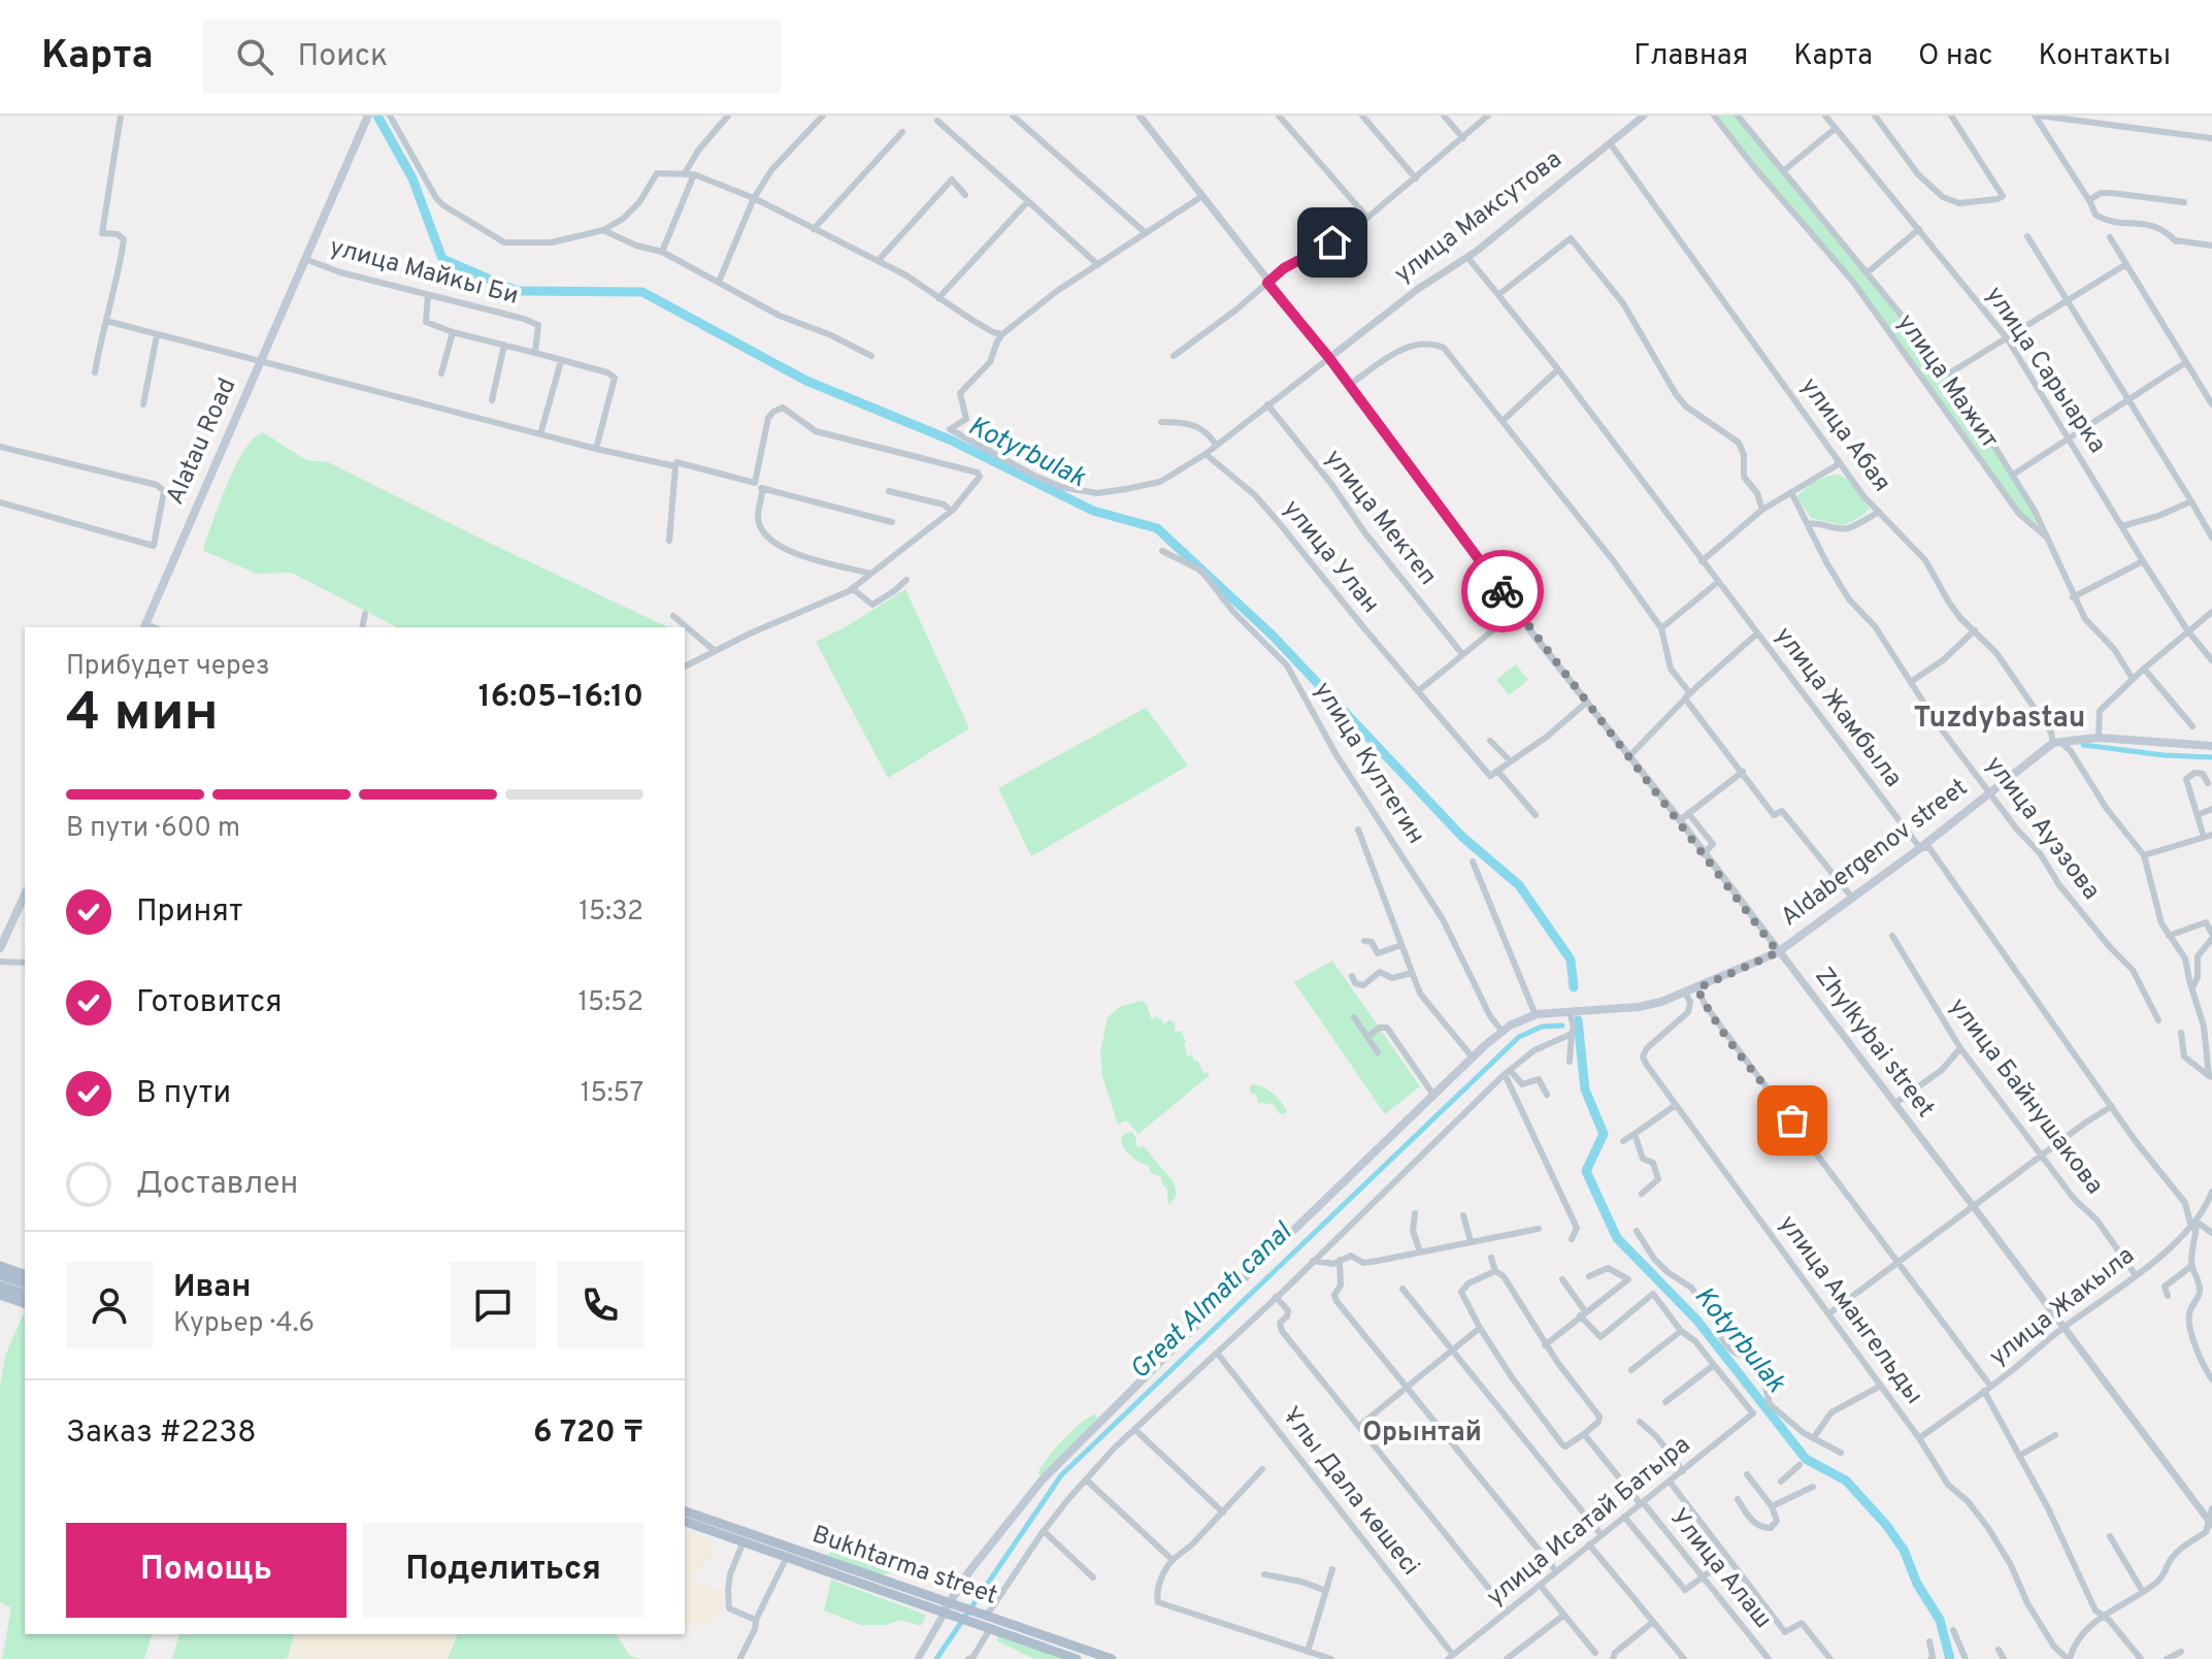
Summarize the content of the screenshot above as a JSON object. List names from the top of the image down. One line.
{"streets":{"main road":["Alatau Road","Aldabergenov street","Bukhtarma street"],"street":["улица Максутова","улица Майкы Би","улица Сарыарка","улица Мажит","улица Абая","улица Мектеп","улица Улан","улица Жамбыла","улица Култегин","улица Ауэзова","Zhylkybai street","улица Байнушакова","улица Жакыла","улица Амангельды","Ұлы Дала көшесі","улица Исатай Батыра","Улица Алаш"]},"crossings":[["улица Максутова","улица Абая"],["улица Максутова","улица Мектеп"],["улица Максутова","улица Улан"],["улица Максутова","улица Жамбыла"],["улица Максутова","Zhylkybai street"],["улица Майкы Би","Alatau Road"],["улица Абая","Aldabergenov street"],["улица Жамбыла","Aldabergenov street"],["улица Жамбыла","улица Жакыла"],["улица Култегин","Aldabergenov street"],["улица Ауэзова","Aldabergenov street"],["Aldabergenov street","Zhylkybai street"],["Aldabergenov street","улица Амангельды"],["Aldabergenov street","Bukhtarma street"],["Zhylkybai street","улица Жакыла"],["улица Байнушакова","улица Жакыла"],["улица Жакыла","улица Амангельды"],["Ұлы Дала көшесі","улица Исатай Батыра"],["улица Исатай Батыра","Улица Алаш"]],"districts":["Tuzdybastau","Орынтай"],"water":["Kotyrbulak","Great Almatı canal"],"page":{"header":"Карта","search":"Поиск","nav":["Главная","Карта","О нас","Контакты"],"heading":["4 мин","Прибудет через","16:05–16:10"],"panel":["Иван","Курьер · 4.6","Заказ #2238","6 720 ₸"],"bar":"В пути · 600 m","list":[["Принят","15:32"],["Готовится","15:52"],["В пути","15:57"],"Доставлен"],"buttons":["Помощь","Поделиться"]}}
